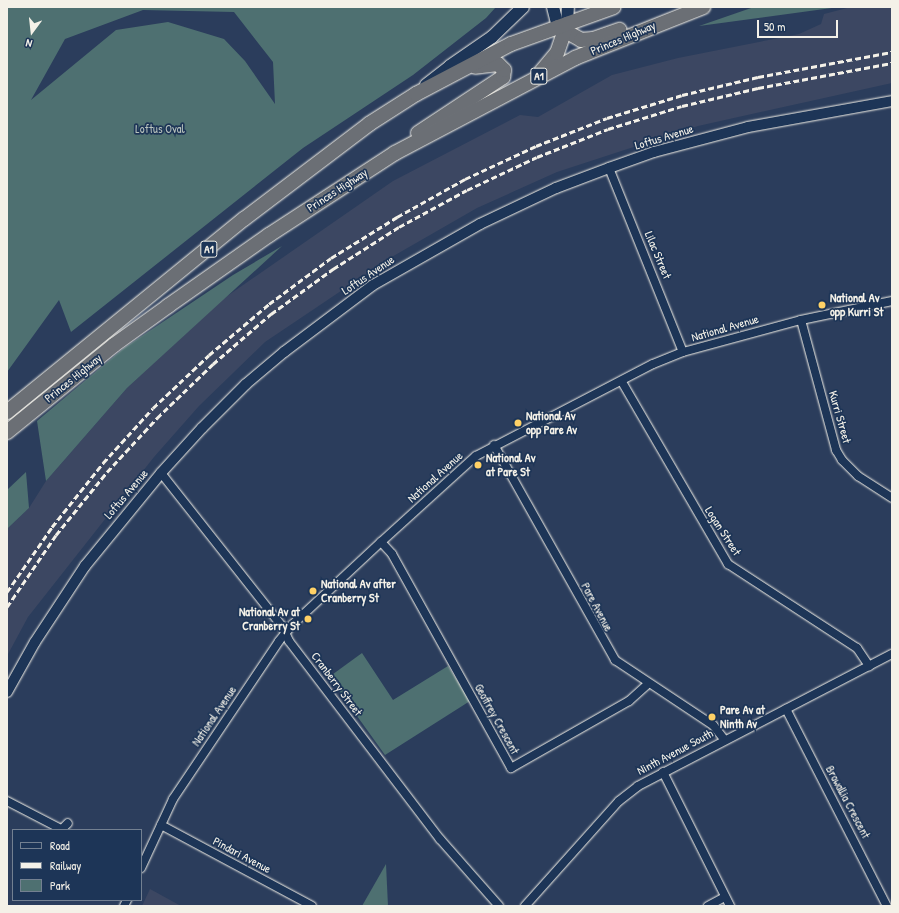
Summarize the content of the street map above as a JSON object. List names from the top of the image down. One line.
{"streets":{"highway":["Princes Highway","A1"],"street":["Loftus Avenue","Lilac Street","National Avenue","Kurri Street","Logan Street","Pare Avenue","Cranberry Street","Geoffrey Crescent","Ninth Avenue South","Browallia Crescent","Pindari Avenue"]},"crossings":[["Loftus Avenue","Lilac Street"],["Loftus Avenue","Cranberry Street"],["Lilac Street","National Avenue"],["National Avenue","Kurri Street"],["National Avenue","Logan Street"],["National Avenue","Pare Avenue"],["National Avenue","Cranberry Street"],["National Avenue","Geoffrey Crescent"],["National Avenue","Pindari Avenue"],["Logan Street","Ninth Avenue South"],["Pare Avenue","Geoffrey Crescent"],["Pare Avenue","Ninth Avenue South"],["Ninth Avenue South","Browallia Crescent"]],"parks":["Loftus Oval"],"places":["National Av opp Kurri St","National Av opp Pare Av","National Av at Pare St","National Av after Cranberry St","National Av at Cranberry St","Pare Av at Ninth Av"],"legend":["Road","Railway","Park"],"scale_bar":"50 m","north":"bottom"}
